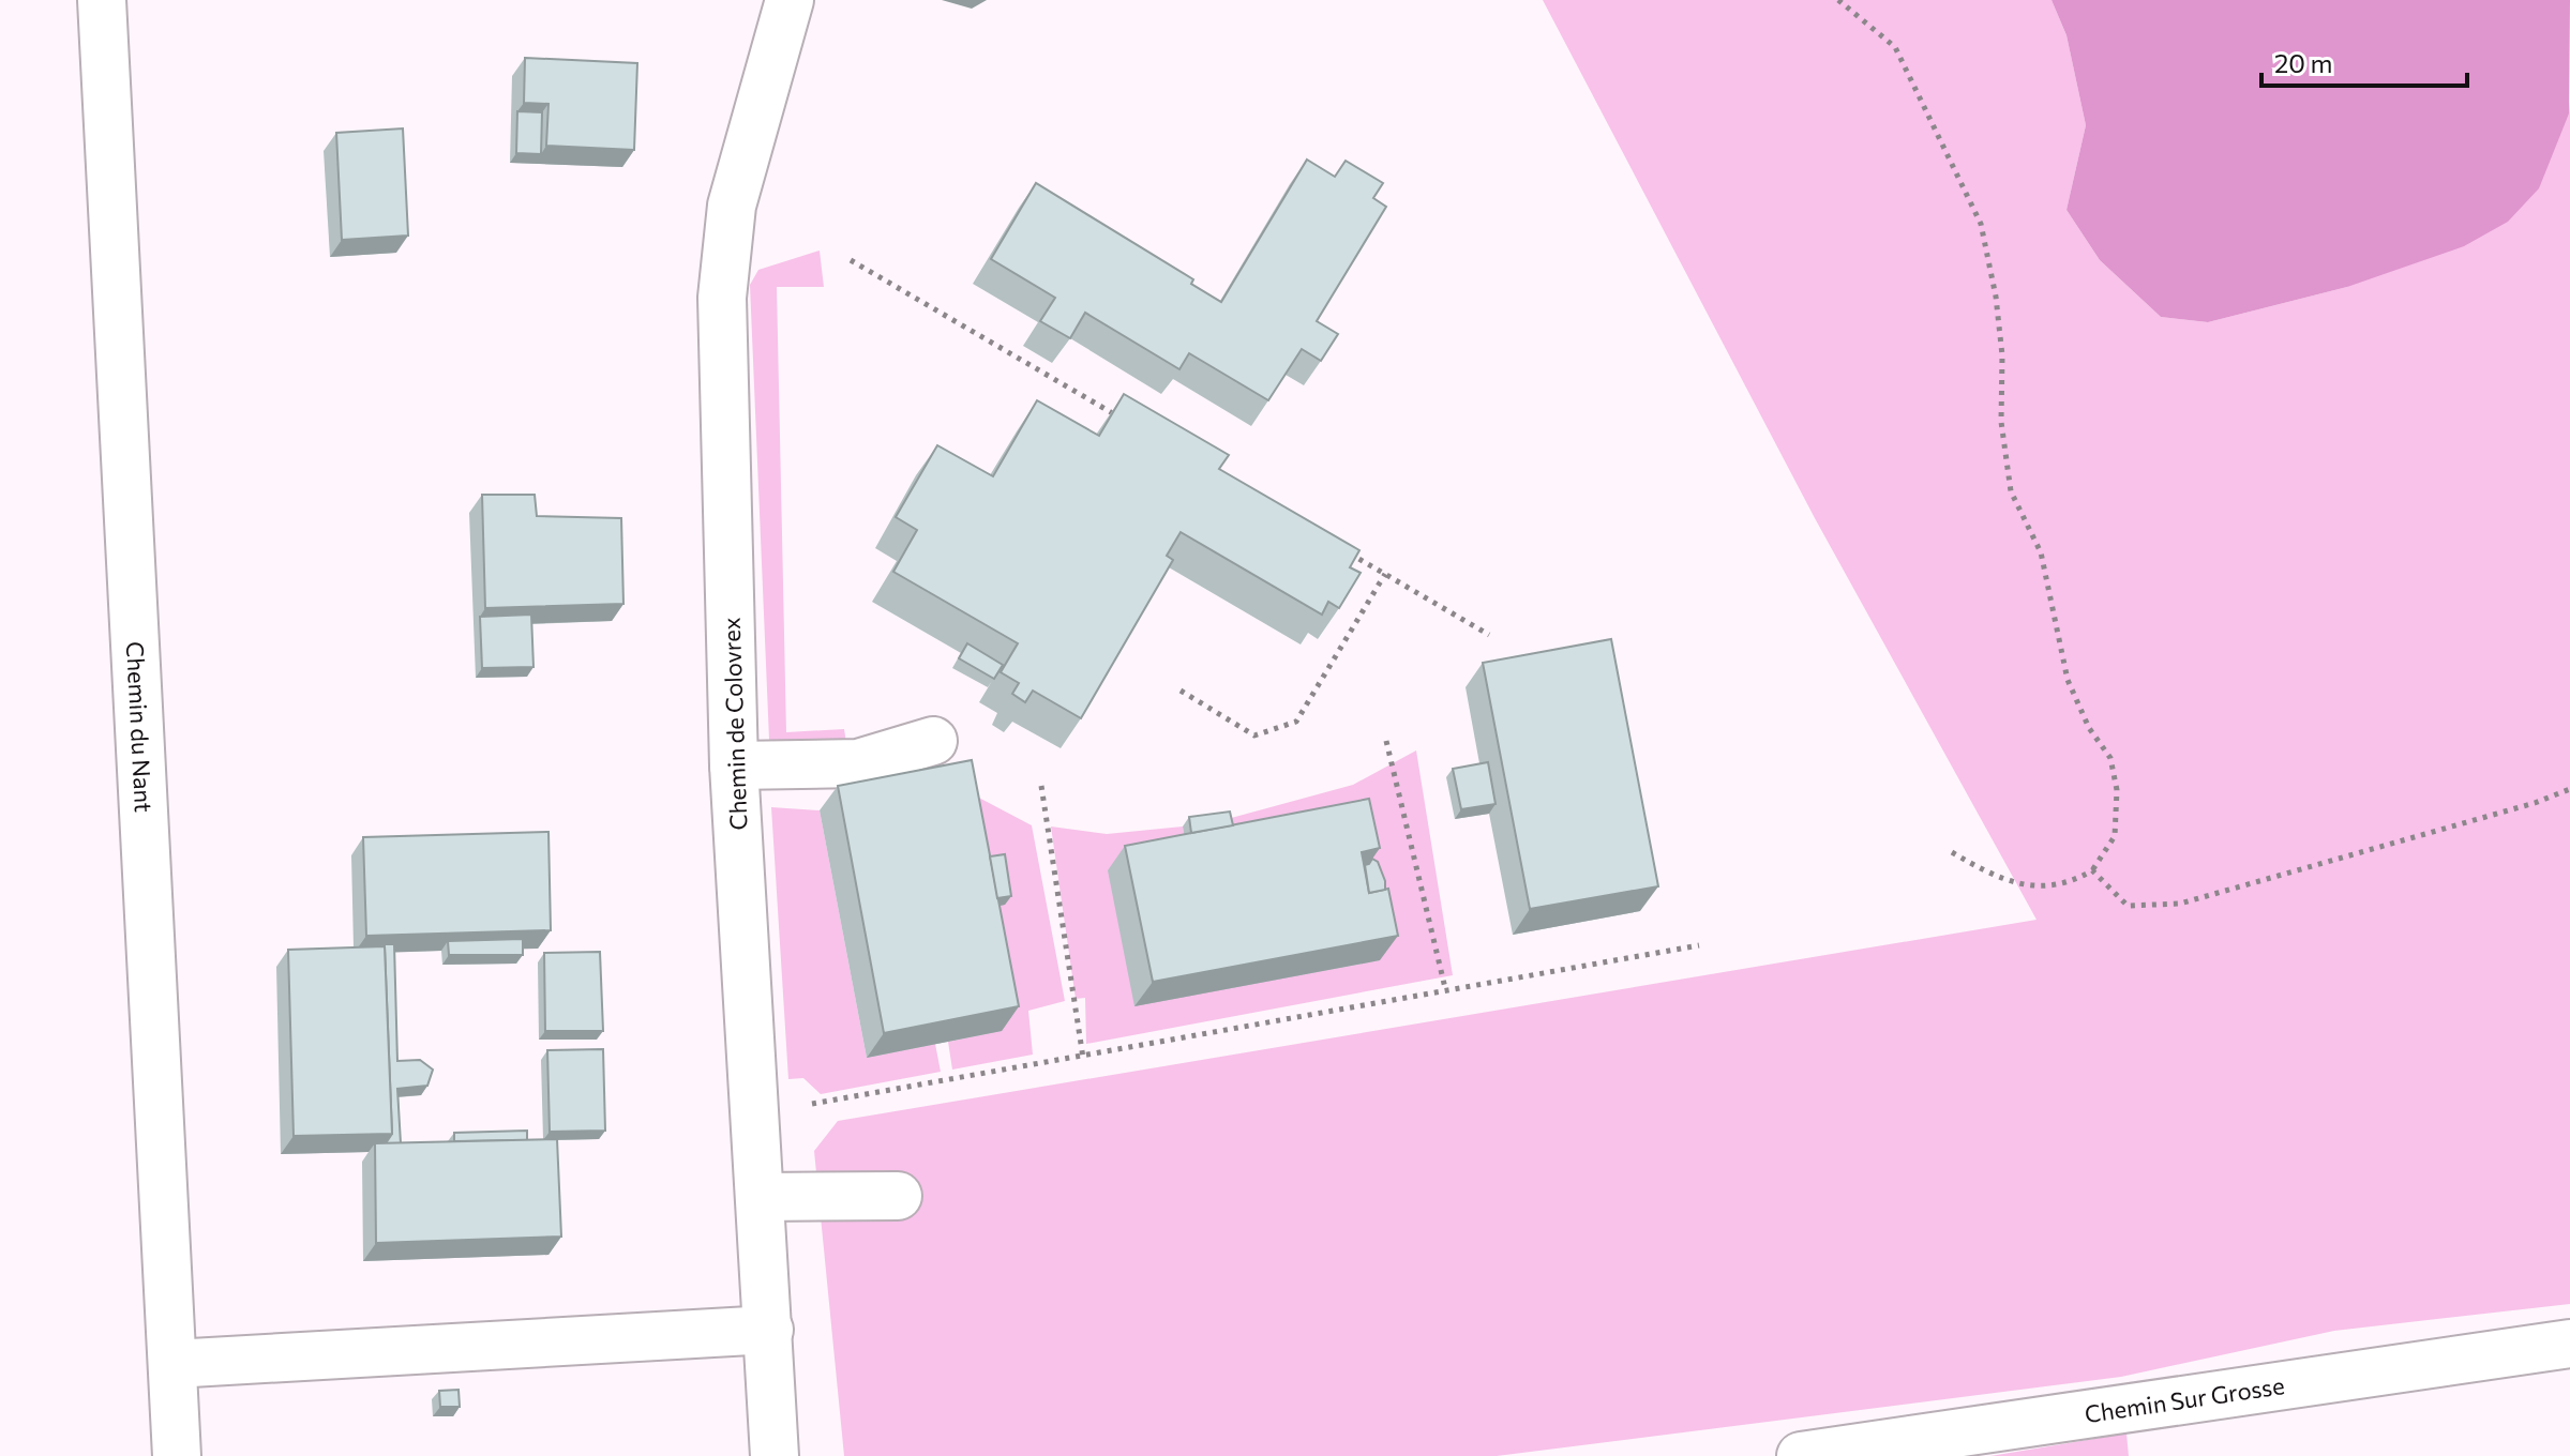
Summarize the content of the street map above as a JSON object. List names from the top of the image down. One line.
{"streets":{"street":["Chemin de Colovrex","Chemin du Nant","Chemin Sur Grosse"]},"scale_bar":"20 m"}
